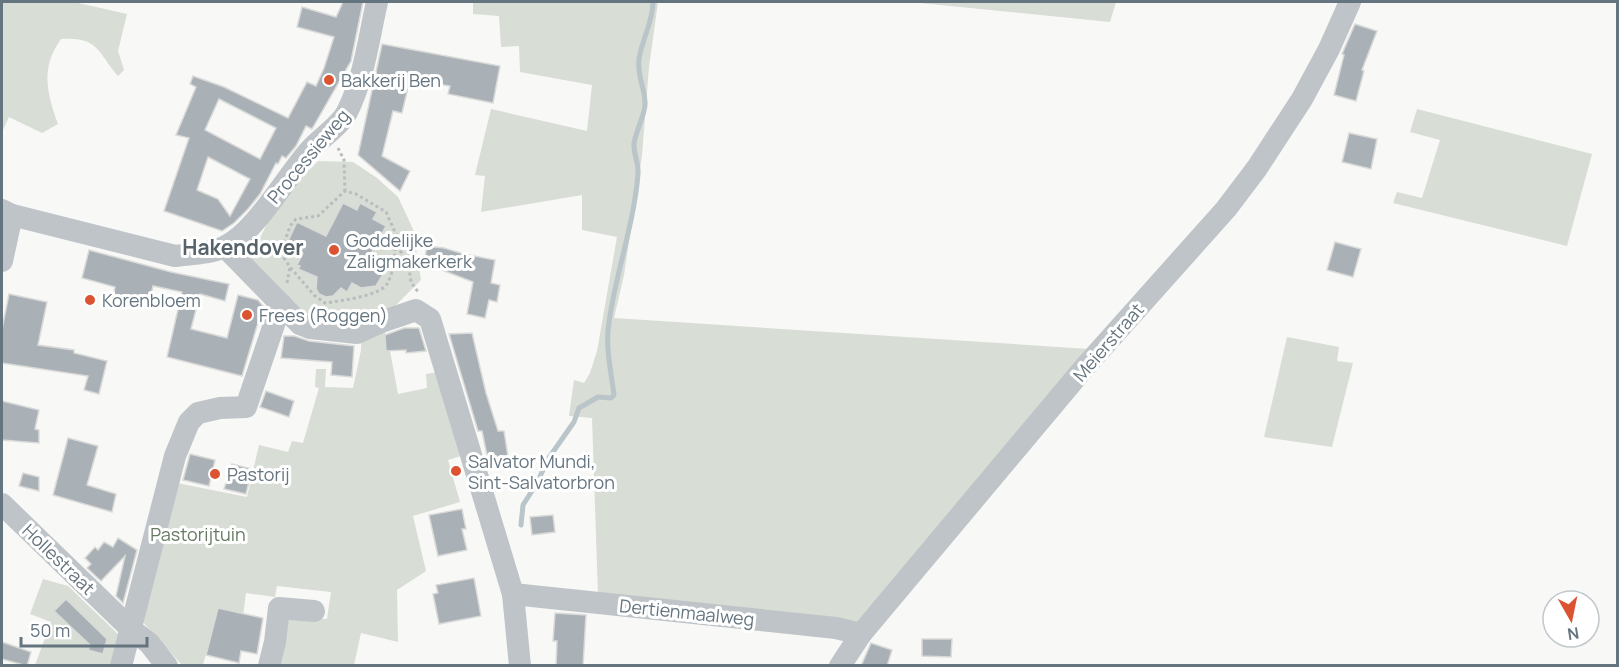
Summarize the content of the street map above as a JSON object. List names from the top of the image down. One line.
{"streets":{"street":["Processieweg","Meierstraat","Hollestraat","Dertienmaalweg"]},"crossings":[["Meierstraat","Dertienmaalweg"]],"districts":["Hakendover"],"parks":["Pastorijtuin"],"places":["Bakkerij Ben","Goddelijke Zaligmakerkerk","Korenbloem","Frees (Roggen)","Salvator Mundi, Sint-Salvatorbron","Pastorij"],"scale_bar":"50 m","north":"bottom"}
